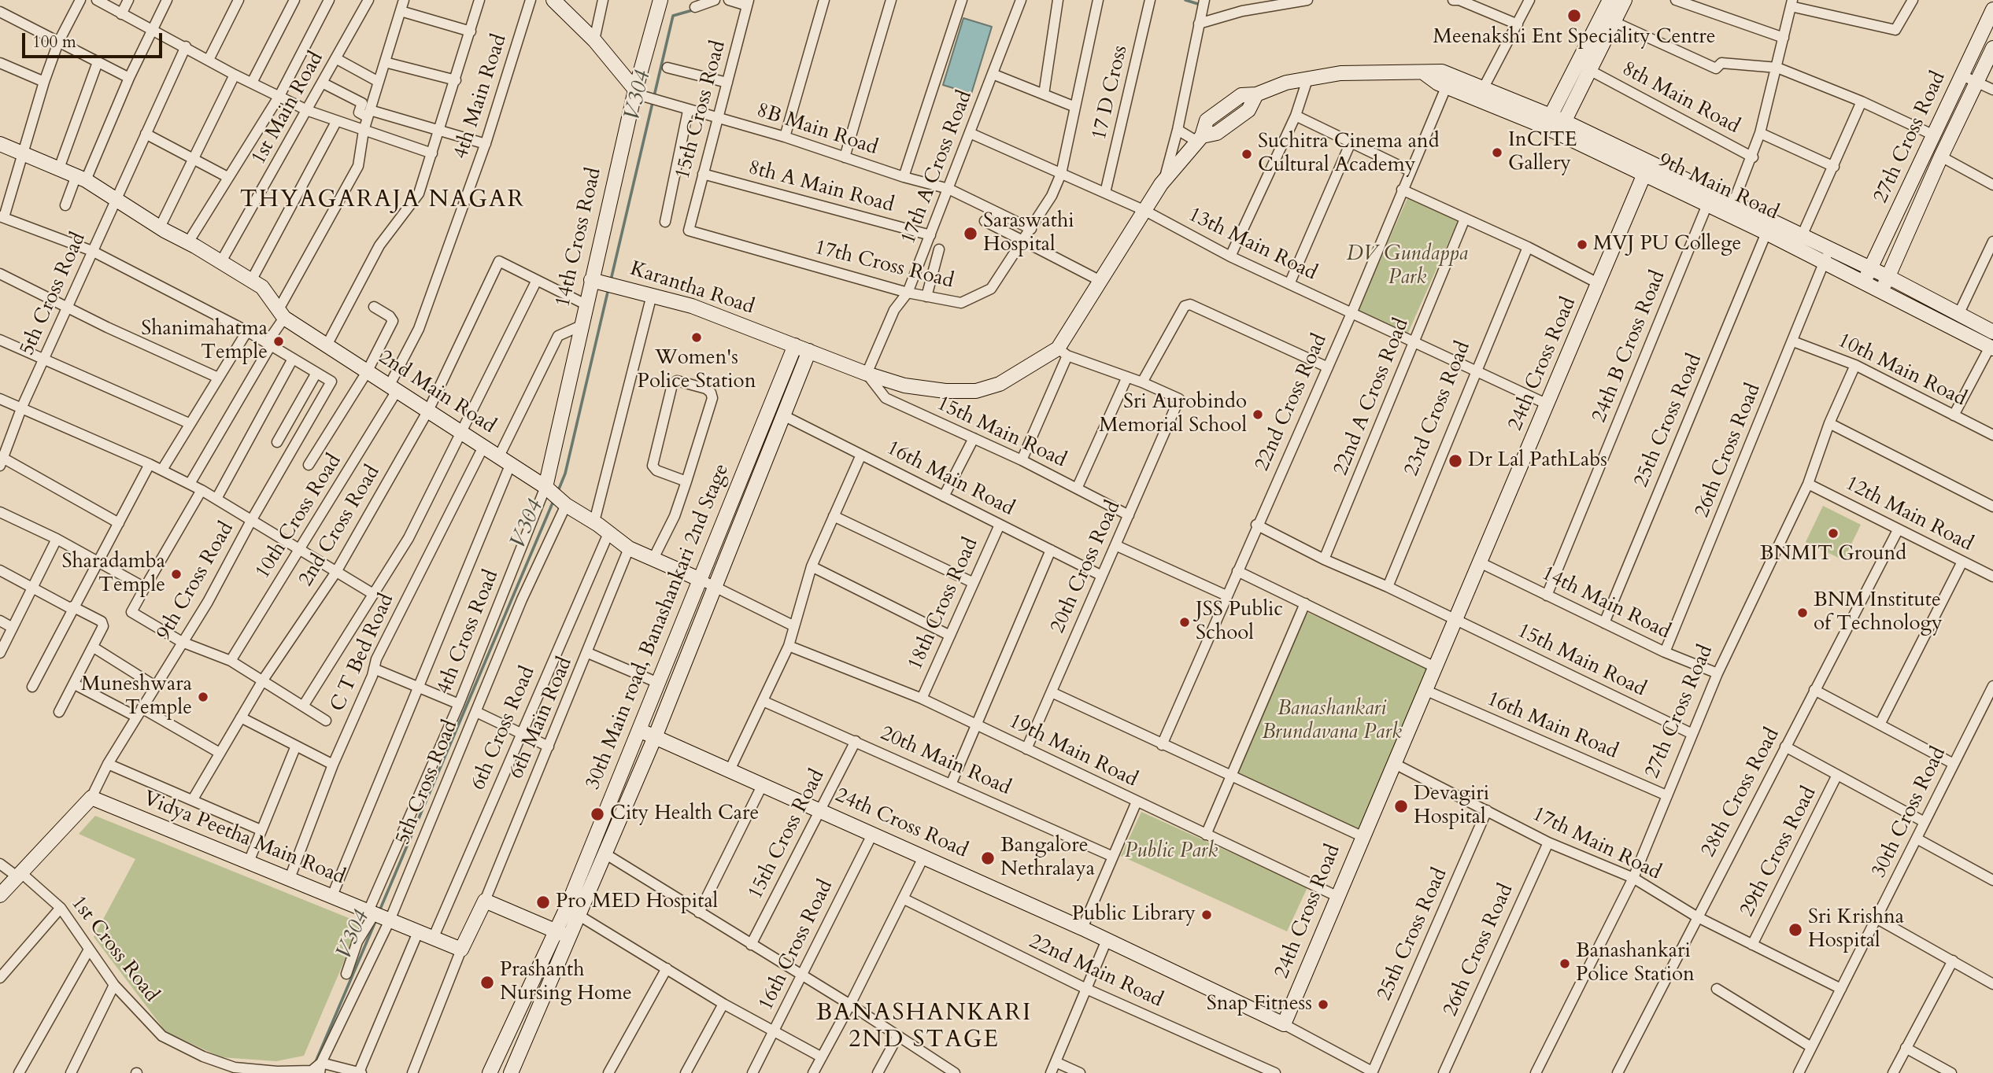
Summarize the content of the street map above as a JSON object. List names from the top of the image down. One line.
{"streets":{"main road":["27th Cross Road","9th Main Road","14th Cross Road","Karantha Road","24th Cross Road","2nd Main Road","30th Main road, Banashankari 2nd Stage","Vidya Peetha Main Road"],"street":["17 D Cross","4th Main Road","8th Main Road","1st Main Road","15th Cross Road","8B Main Road","17th A Cross Road","8th A Main Road","13th Main Road","17th Cross Road","5th Cross Road","24th B Cross Road","10th Main Road","22nd A Cross Road","22nd Cross Road","23rd Cross Road","25th Cross Road","15th Main Road","26th Cross Road","16th Main Road","12th Main Road","10th Cross Road","2nd Cross Road","20th Cross Road","9th Cross Road","14th Main Road","18th Cross Road","4th Cross Road","C T Bed Road","6th Main Road","6th Cross Road","19th Main Road","20th Main Road","28th Cross Road","30th Cross Road","17th Main Road","29th Cross Road","16th Cross Road","1st Cross Road","22nd Main Road"]},"crossings":[["17 D Cross","13th Main Road"],["4th Main Road","2nd Main Road"],["4th Main Road","10th Cross Road"],["1st Main Road","2nd Main Road"],["15th Cross Road","8B Main Road"],["15th Cross Road","8th A Main Road"],["15th Cross Road","17th Cross Road"],["15th Cross Road","24th Cross Road"],["15th Cross Road","20th Main Road"],["8B Main Road","17th A Cross Road"],["8B Main Road","14th Cross Road"],["8B Main Road","17th Cross Road"],["27th Cross Road","9th Main Road"],["27th Cross Road","10th Main Road"],["27th Cross Road","15th Main Road"],["27th Cross Road","16th Main Road"],["27th Cross Road","12th Main Road"],["27th Cross Road","14th Main Road"],["27th Cross Road","17th Main Road"],["17th A Cross Road","8th A Main Road"],["17th A Cross Road","9th Main Road"],["17th A Cross Road","13th Main Road"],["17th A Cross Road","17th Cross Road"],["17th A Cross Road","15th Main Road"],["9th Main Road","13th Main Road"],["9th Main Road","Karantha Road"],["9th Main Road","24th B Cross Road"],["9th Main Road","24th Cross Road"],["9th Main Road","22nd Cross Road"],["9th Main Road","25th Cross Road"],["9th Main Road","15th Main Road"],["9th Main Road","26th Cross Road"],["9th Main Road","30th Main road, Banashankari 2nd Stage"],["14th Cross Road","Karantha Road"],["14th Cross Road","5th Cross Road"],["14th Cross Road","2nd Main Road"],["14th Cross Road","4th Cross Road"],["13th Main Road","17th Cross Road"],["13th Main Road","24th Cross Road"],["13th Main Road","22nd A Cross Road"],["13th Main Road","22nd Cross Road"],["13th Main Road","23rd Cross Road"],["5th Cross Road","2nd Main Road"],["5th Cross Road","4th Cross Road"],["5th Cross Road","Vidya Peetha Main Road"],["5th Cross Road","1st Cross Road"],["24th B Cross Road","14th Main Road"],["24th Cross Road","15th Main Road"],["24th Cross Road","16th Main Road"],["24th Cross Road","14th Main Road"],["24th Cross Road","30th Main road, Banashankari 2nd Stage"],["24th Cross Road","19th Main Road"],["24th Cross Road","17th Main Road"],["24th Cross Road","16th Cross Road"],["10th Main Road","26th Cross Road"],["2nd Main Road","10th Cross Road"],["2nd Main Road","2nd Cross Road"],["2nd Main Road","30th Main road, Banashankari 2nd Stage"],["2nd Main Road","4th Cross Road"],["2nd Main Road","C T Bed Road"],["2nd Main Road","6th Main Road"],["2nd Main Road","6th Cross Road"],["25th Cross Road","14th Main Road"],["25th Cross Road","17th Main Road"],["15th Main Road","20th Cross Road"],["26th Cross Road","14th Main Road"],["26th Cross Road","17th Main Road"],["16th Main Road","20th Cross Road"],["16th Main Road","18th Cross Road"],["16th Main Road","30th Main road, Banashankari 2nd Stage"],["12th Main Road","28th Cross Road"],["20th Cross Road","19th Main Road"],["9th Cross Road","Vidya Peetha Main Road"],["18th Cross Road","19th Main Road"],["4th Cross Road","Vidya Peetha Main Road"],["C T Bed Road","Vidya Peetha Main Road"],["6th Cross Road","Vidya Peetha Main Road"],["28th Cross Road","17th Main Road"],["30th Cross Road","17th Main Road"],["17th Main Road","29th Cross Road"]],"districts":["THYAGARAJA NAGAR","BANASHANKARI 2ND STAGE"],"water":["V304"],"parks":["DV Gundappa Park","Banashankari Brundavana Park","Public Park"],"places":["Meenakshi Ent Speciality Centre","InCITE Gallery","Suchitra Cinema and Cultural Academy","Saraswathi Hospital","MVJ PU College","Women's Police Station","Shanimahatma Temple","Sri Aurobindo Memorial School","Dr Lal PathLabs","BNMIT Ground","Sharadamba Temple","BNM Institute of Technology","JSS Public School","Muneshwara Temple","Devagiri Hospital","City Health Care","Bangalore Nethralaya","Pro MED Hospital","Public Library","Sri Krishna Hospital","Banashankari Police Station","Prashanth Nursing Home","Snap Fitness"],"scale_bar":"100 m"}
